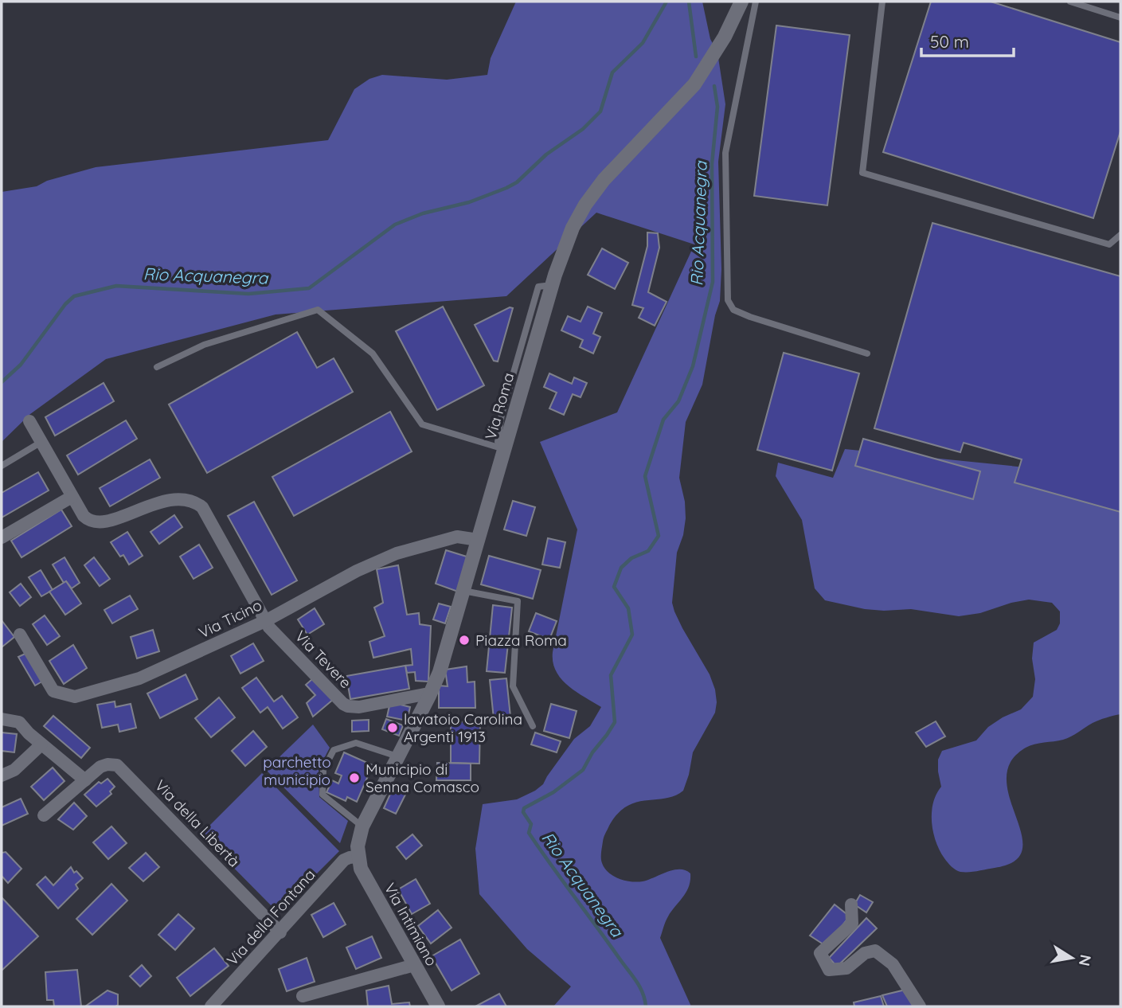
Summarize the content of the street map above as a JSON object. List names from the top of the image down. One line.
{"streets":{"street":["Via Roma","Via Ticino","Via Tevere","Via della Libertà","Via della Fontana","Via Intimiano"]},"crossings":[["Via Roma","Via Ticino"],["Via Roma","Via Tevere"],["Via Roma","Via della Fontana"],["Via Roma","Via Intimiano"],["Via Ticino","Via Tevere"],["Via della Libertà","Via della Fontana"],["Via della Fontana","Via Intimiano"]],"water":["Rio Acquanegra"],"parks":["parchetto municipio"],"places":["Piazza Roma","lavatoio Carolina Argenti 1913","Municipio di Senna Comasco"],"scale_bar":"50 m","north":"right"}
